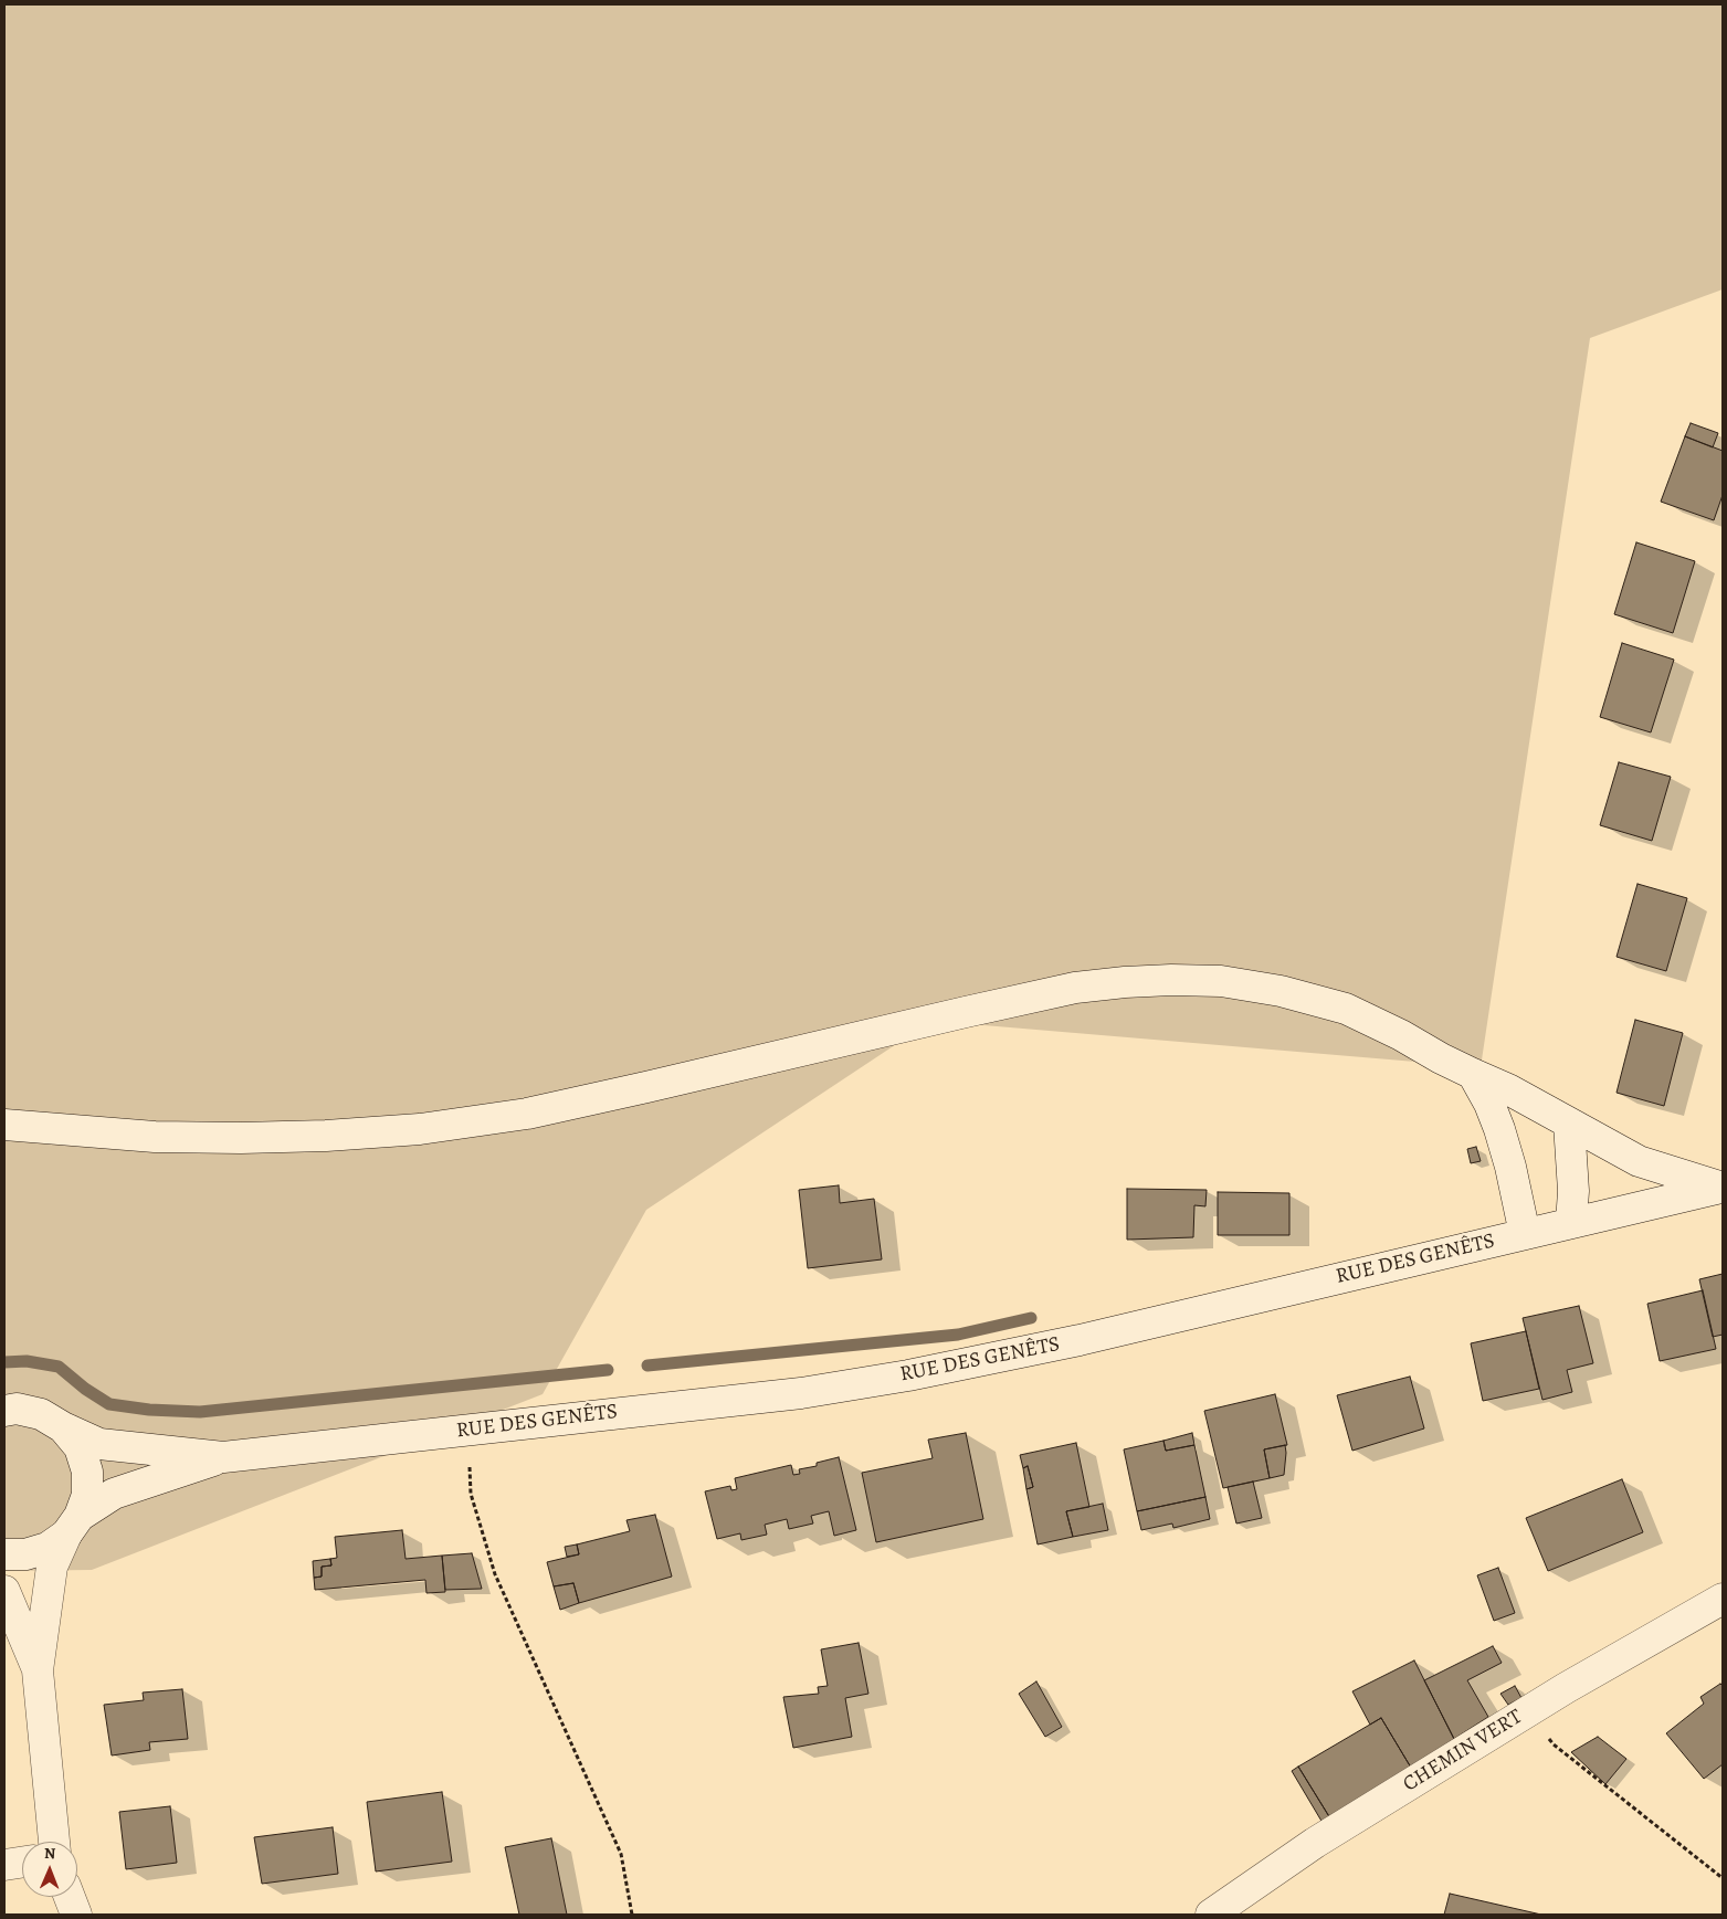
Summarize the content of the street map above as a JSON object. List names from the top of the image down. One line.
{"streets":{"street":["RUE DES GENÊTS","CHEMIN VERT"]},"north":"top"}
